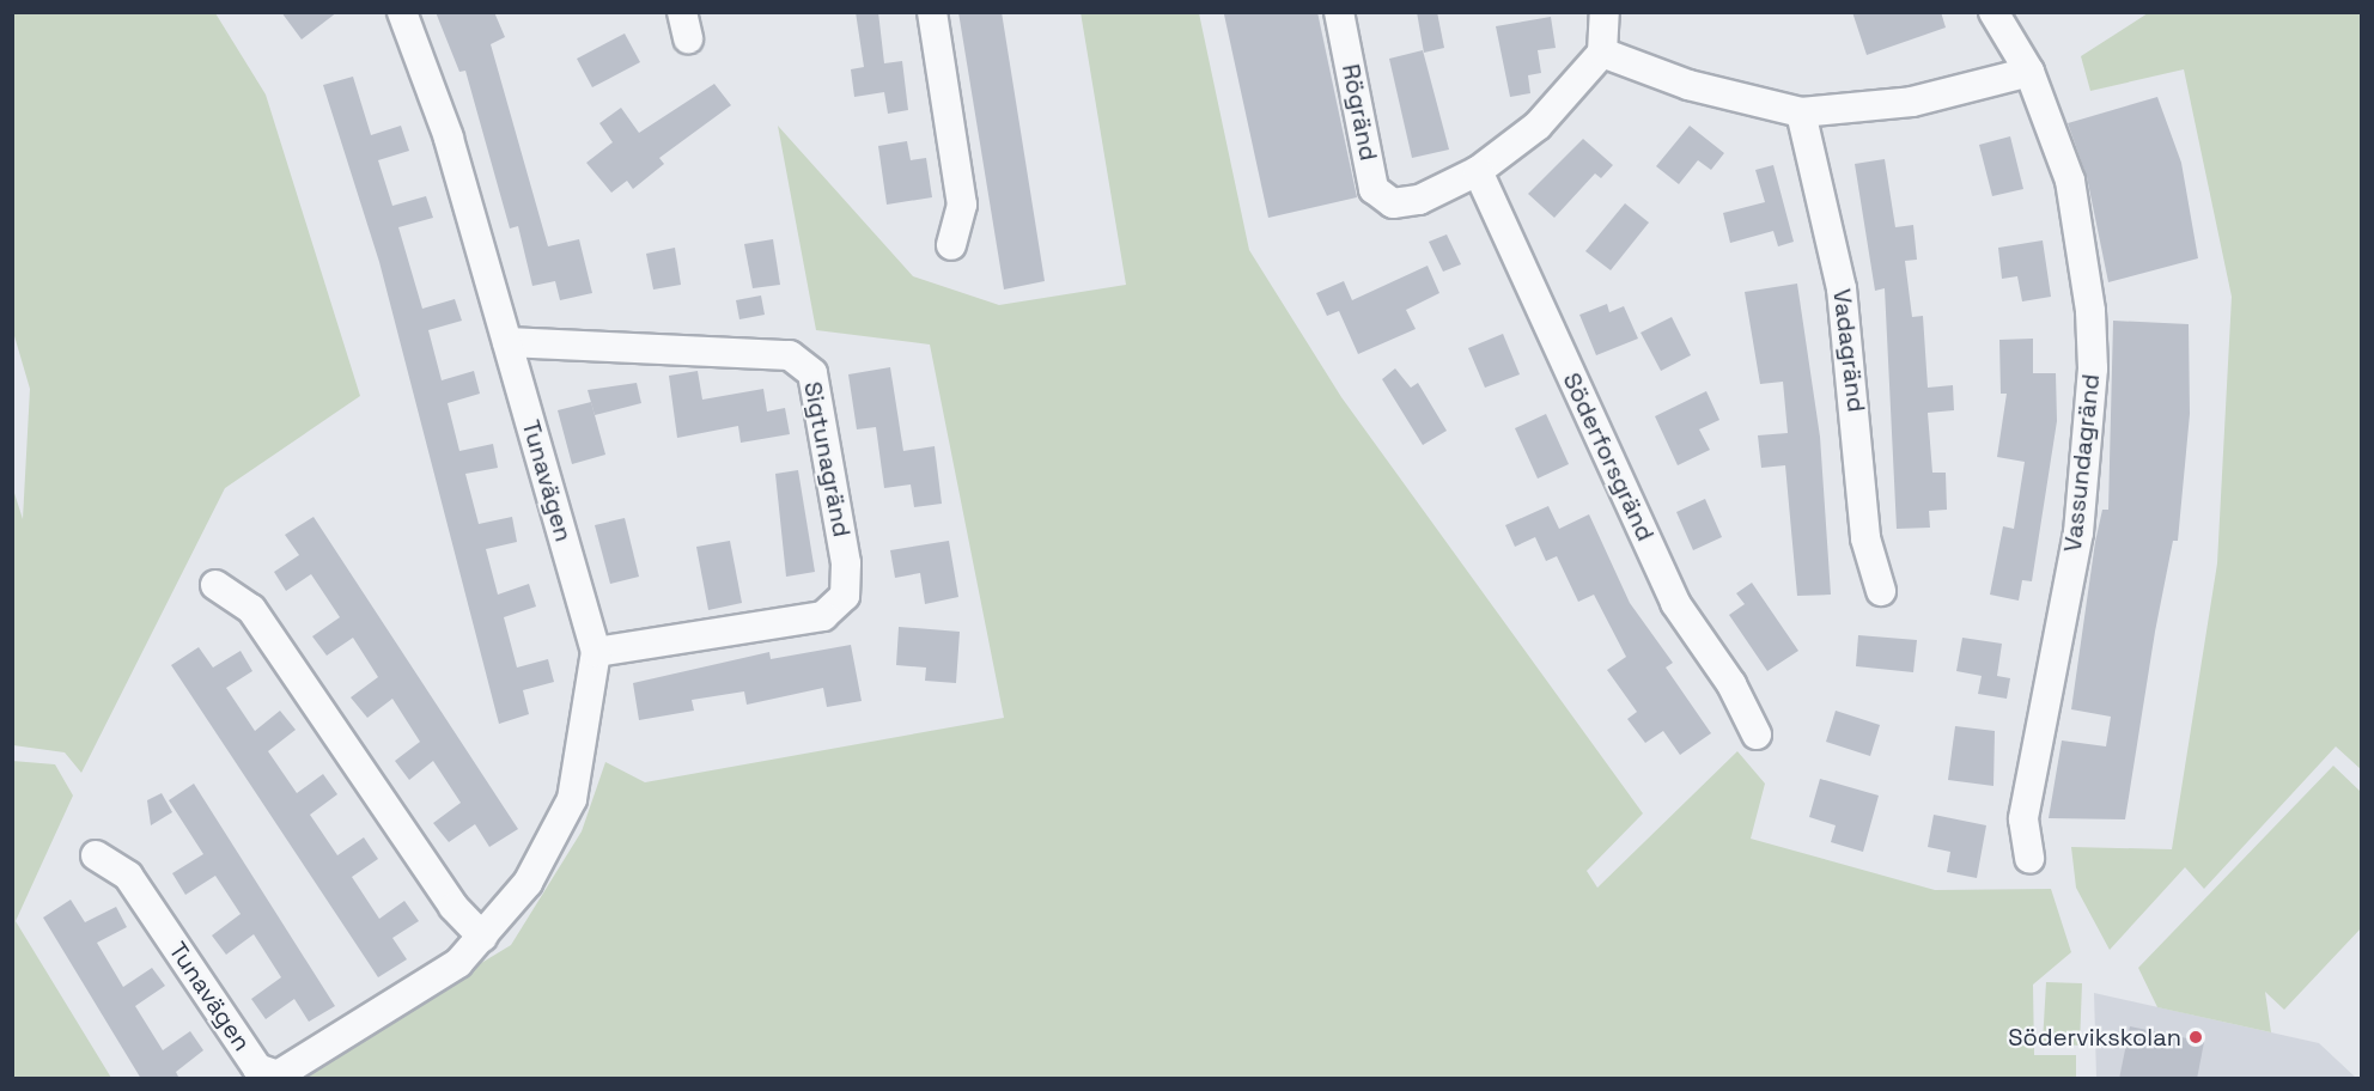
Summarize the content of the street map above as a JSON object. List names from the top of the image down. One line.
{"streets":{"street":["Rögränd","Vadagränd","Söderforsgränd","Sigtunagränd","Vassundagränd","Tunavägen"]},"crossings":[["Rögränd","Söderforsgränd"],["Sigtunagränd","Tunavägen"]],"places":["Södervikskolan"]}
